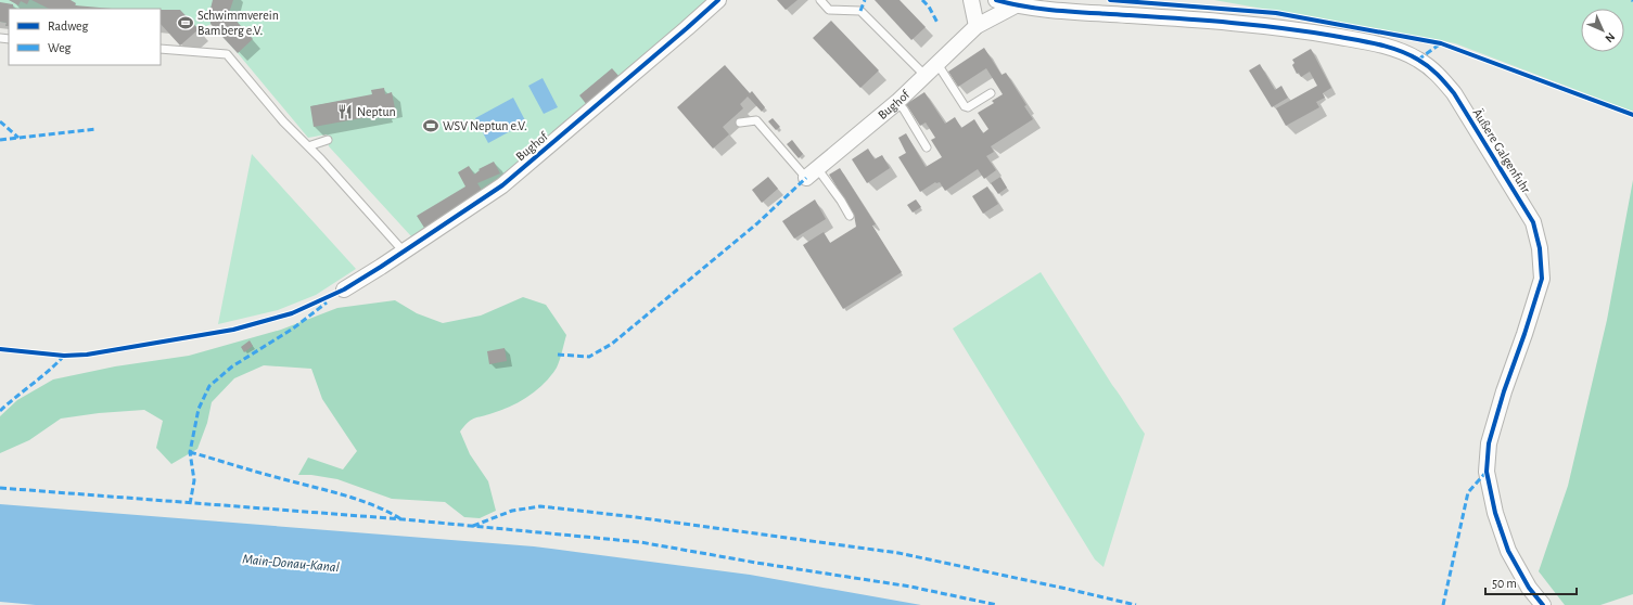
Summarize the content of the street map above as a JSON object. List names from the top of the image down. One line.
{"streets":{"street":["Bughof","Äußere Galgenfuhr"]},"crossings":[["Bughof","Äußere Galgenfuhr"]],"water":["Main-Donau-Kanal"],"places":{"sports":["Schwimmverein Bamberg e.V.","WSV Neptun e.V."],"restaurant":["Neptun"]},"legend":["Radweg","Weg"],"scale_bar":"50 m","north":"bottom right"}
